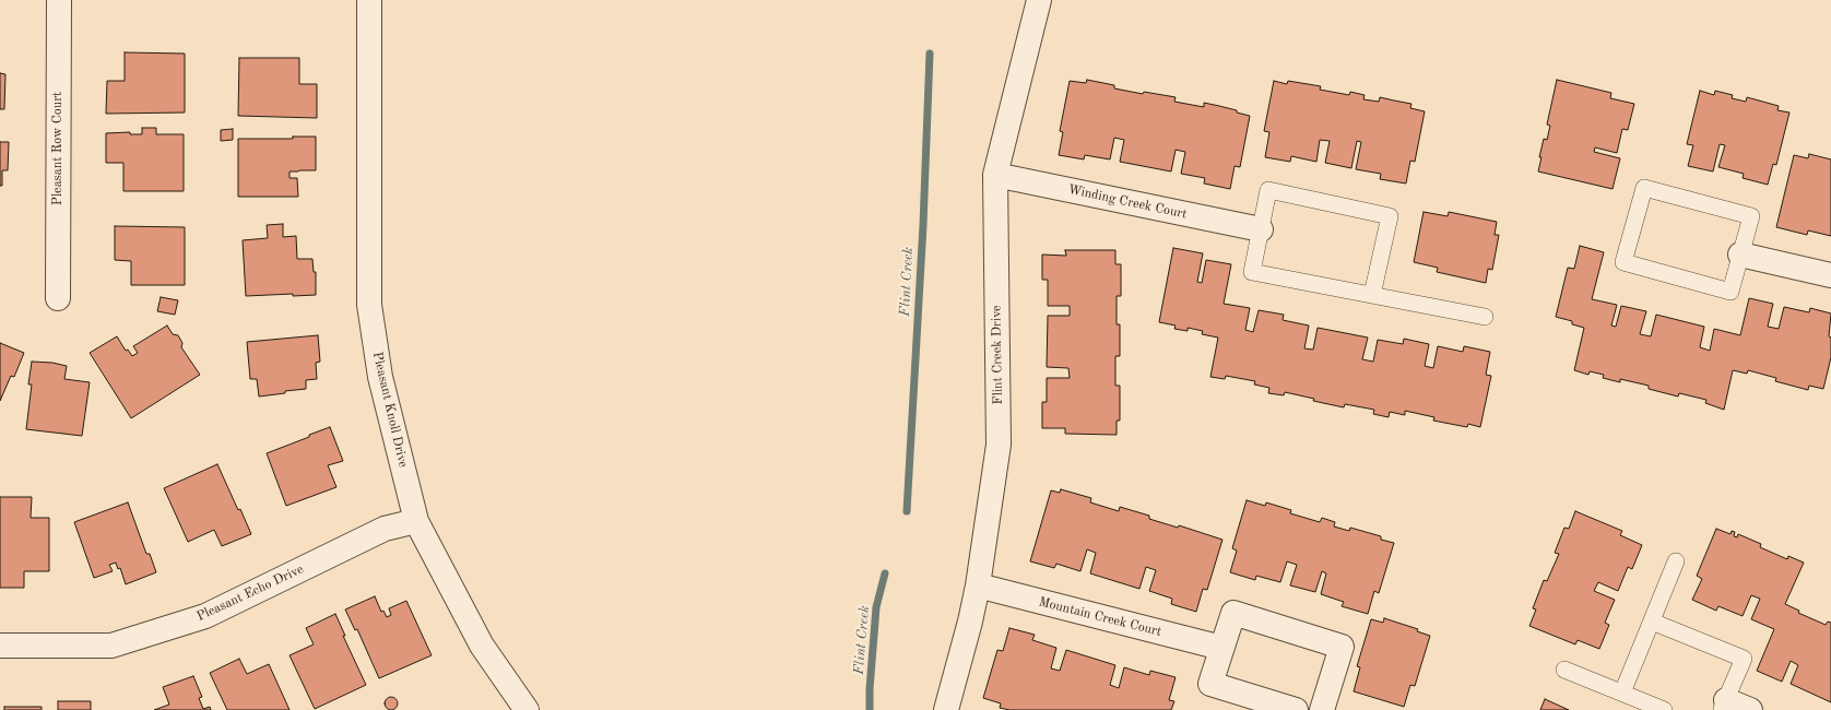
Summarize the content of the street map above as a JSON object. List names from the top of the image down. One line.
{"streets":{"street":["Pleasant Row Court","Winding Creek Court","Flint Creek Drive","Pleasant Knoll Drive","Pleasant Echo Drive","Mountain Creek Court"]},"crossings":[["Winding Creek Court","Flint Creek Drive"],["Flint Creek Drive","Mountain Creek Court"],["Pleasant Knoll Drive","Pleasant Echo Drive"]],"water":["Flint Creek"]}
